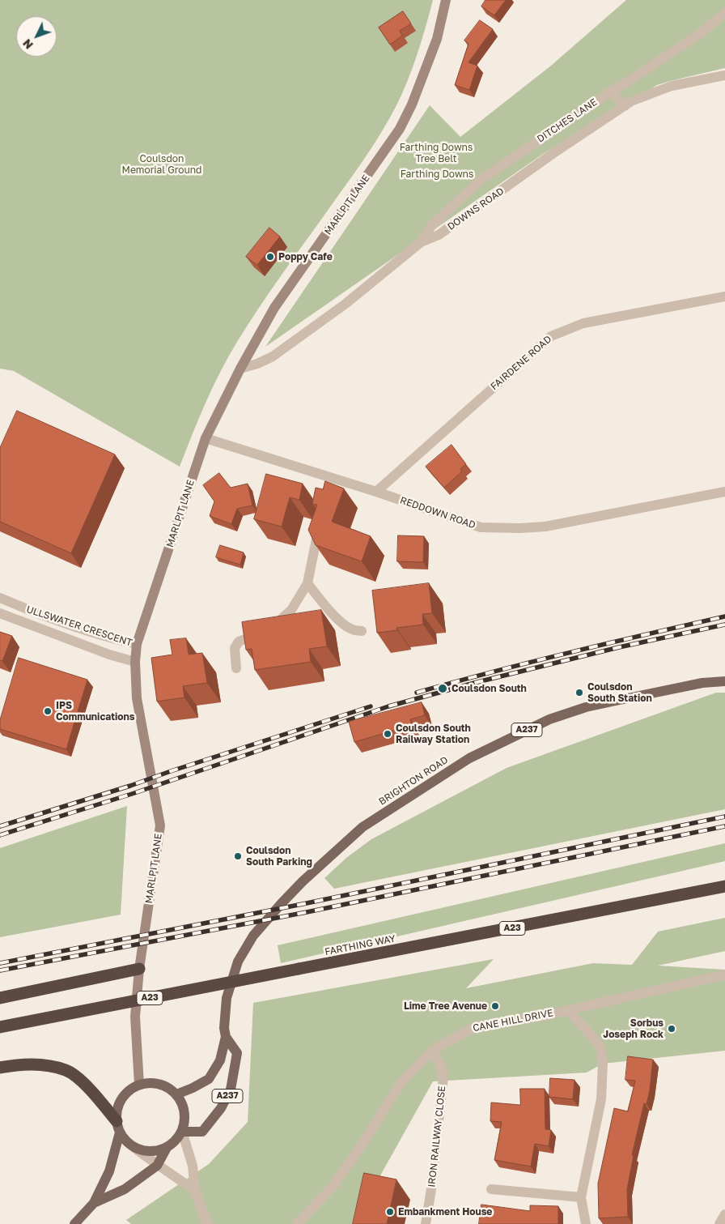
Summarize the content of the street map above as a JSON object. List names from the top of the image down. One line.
{"streets":{"highway":["A23","FARTHING WAY"],"main road":["MARLPIT LANE","A237","BRIGHTON ROAD"],"street":["DITCHES LANE","DOWNS ROAD","FAIRDENE ROAD","REDDOWN ROAD","ULLSWATER CRESCENT","CANE HILL DRIVE","IRON RAILWAY CLOSE"]},"crossings":[["DITCHES LANE","DOWNS ROAD"],["MARLPIT LANE","DOWNS ROAD"],["MARLPIT LANE","REDDOWN ROAD"],["MARLPIT LANE","ULLSWATER CRESCENT"],["MARLPIT LANE","A237"],["MARLPIT LANE","BRIGHTON ROAD"],["FAIRDENE ROAD","REDDOWN ROAD"],["A237","BRIGHTON ROAD"],["CANE HILL DRIVE","IRON RAILWAY CLOSE"]],"parks":["Farthing Downs Tree Belt","Coulsdon Memorial Ground","Farthing Downs"],"places":["Poppy Cafe","Coulsdon South","Coulsdon South Station","IPS Communications","Coulsdon South Railway Station","Coulsdon South Parking","Lime Tree Avenue","Sorbus Joseph Rock","Embankment House"],"north":"bottom left"}
